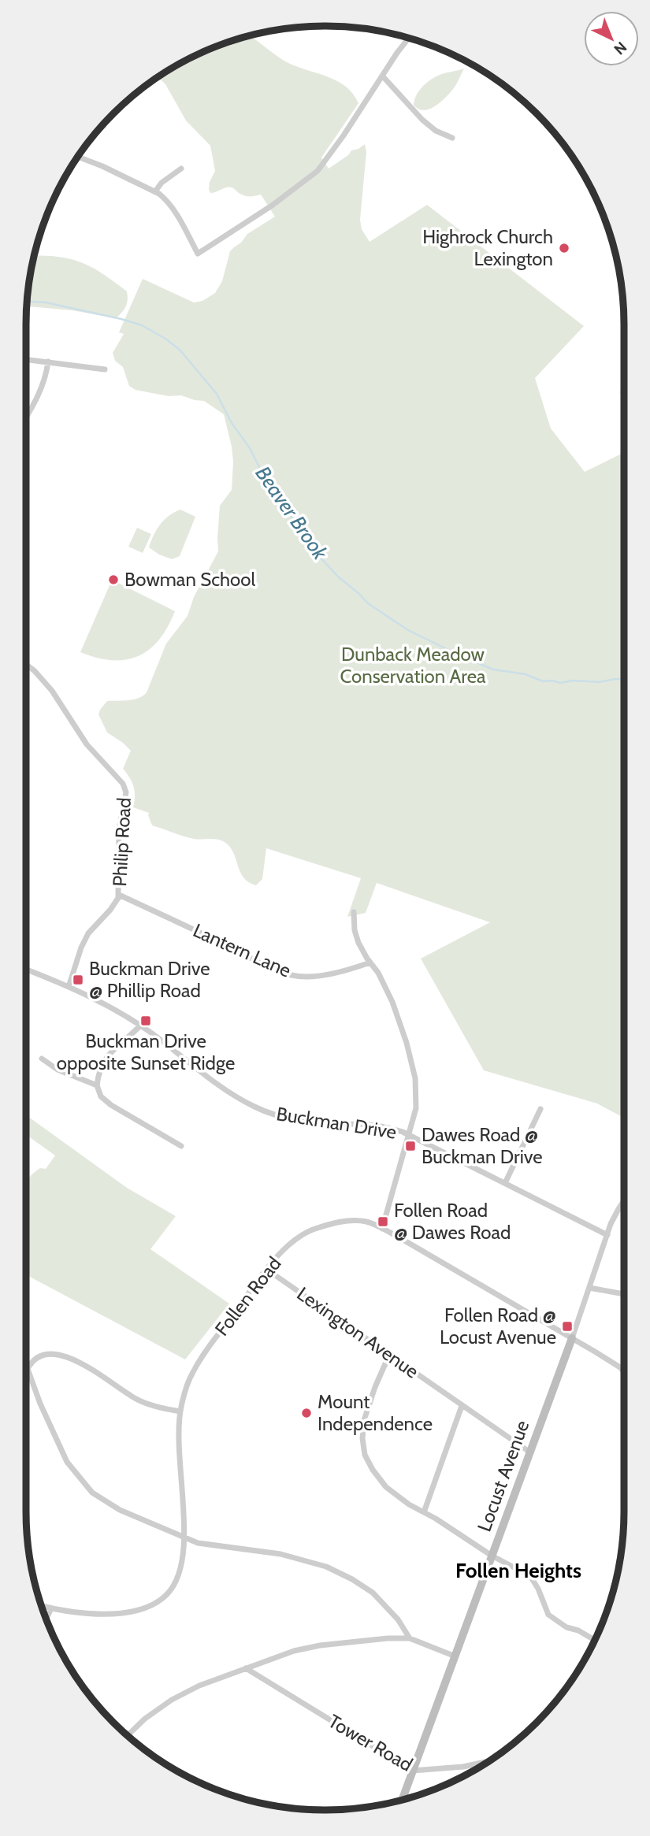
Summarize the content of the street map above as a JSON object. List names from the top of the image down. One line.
{"streets":{"street":["Philip Road","Lantern Lane","Buckman Drive","Follen Road","Lexington Avenue","Locust Avenue","Tower Road"]},"crossings":[["Philip Road","Lantern Lane"],["Philip Road","Buckman Drive"],["Buckman Drive","Locust Avenue"],["Follen Road","Lexington Avenue"],["Follen Road","Locust Avenue"],["Lexington Avenue","Locust Avenue"],["Locust Avenue","Tower Road"]],"districts":["Follen Heights"],"water":["Beaver Brook"],"parks":["Dunback Meadow Conservation Area"],"places":{"other":["Highrock Church Lexington","Bowman School","Mount Independence"],"transit":["Buckman Drive @ Phillip Road","Buckman Drive opposite Sunset Ridge","Dawes Road @ Buckman Drive","Follen Road @ Dawes Road","Follen Road @ Locust Avenue"]},"north":"bottom right"}
